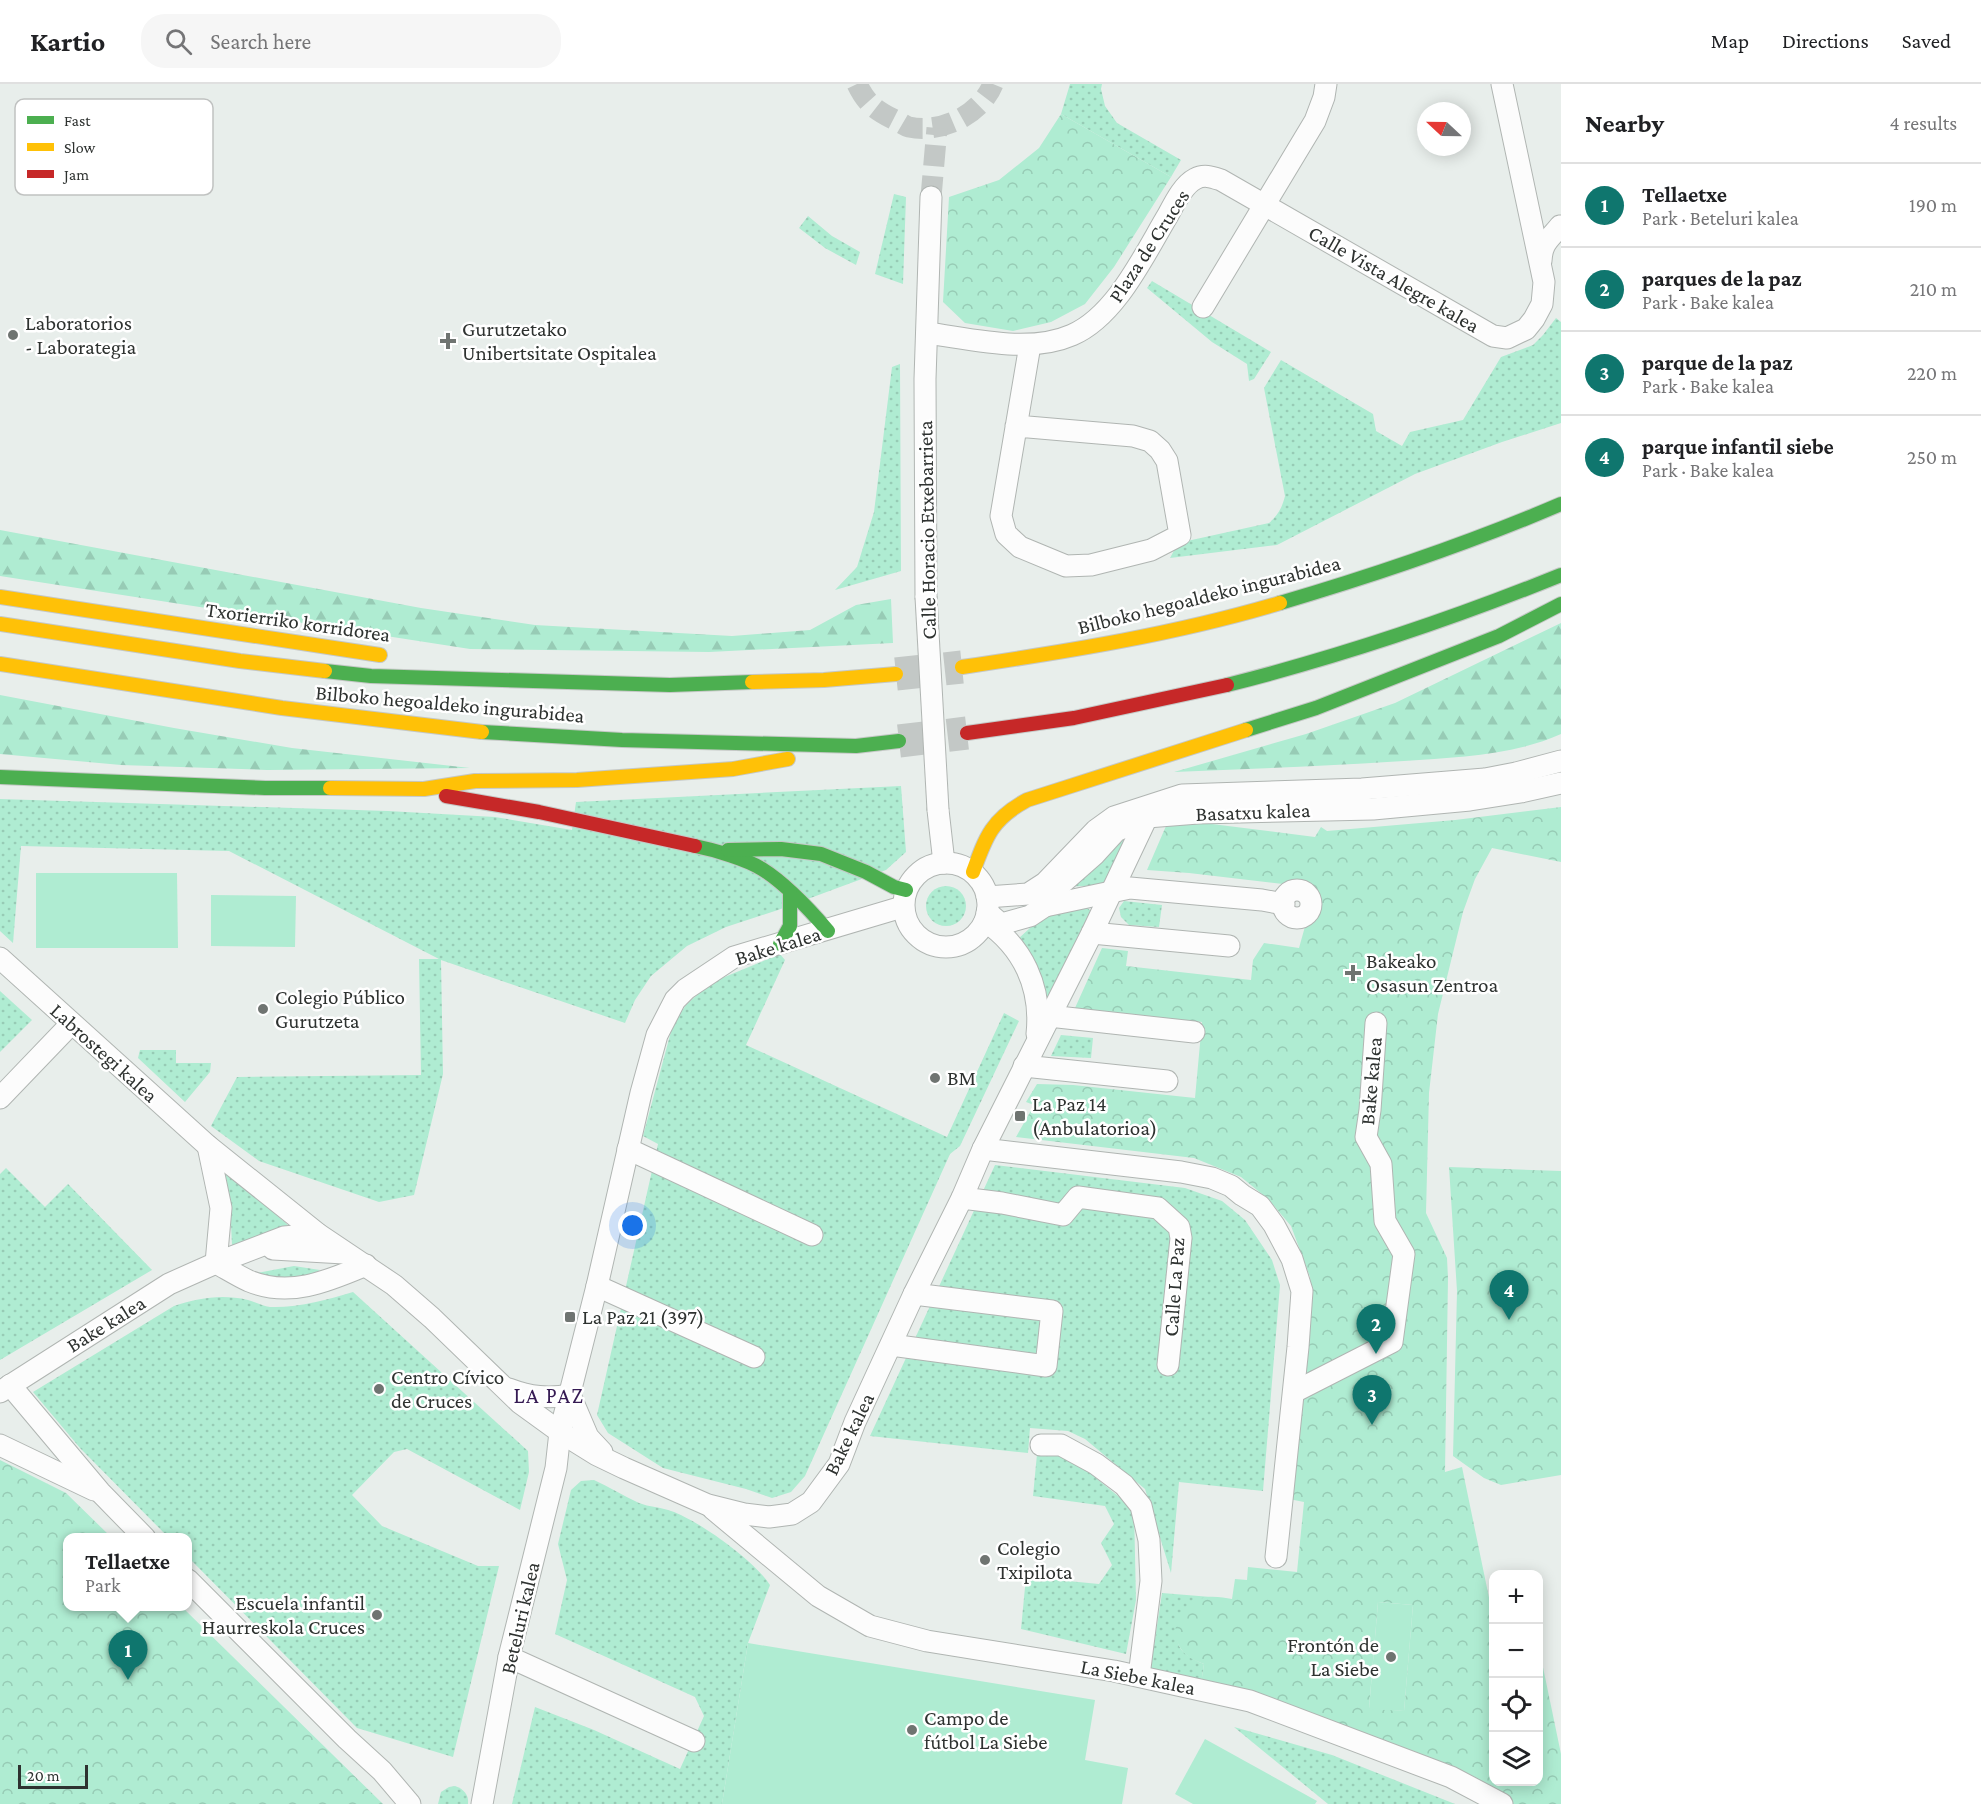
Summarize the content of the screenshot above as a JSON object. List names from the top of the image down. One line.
{"streets":{"highway":["Bilboko hegoaldeko ingurabidea","Txorierriko korridorea"],"street":["Plaza de Cruces","Calle Vista Alegre kalea","Calle Horacio Etxebarrieta","Basatxu kalea","Bake kalea","Labrostegi kalea","Calle La Paz","Beteluri kalea","La Siebe kalea"]},"crossings":[["Plaza de Cruces","Calle Vista Alegre kalea"],["Plaza de Cruces","Calle Horacio Etxebarrieta"],["Calle Horacio Etxebarrieta","Basatxu kalea"],["Calle Horacio Etxebarrieta","Bake kalea"],["Basatxu kalea","Bake kalea"],["Bake kalea","Labrostegi kalea"],["Bake kalea","Calle La Paz"],["Bake kalea","Beteluri kalea"],["Bake kalea","La Siebe kalea"]],"districts":["LA PAZ"],"places":{"other":["Laboratorios - Laborategia","Colegio Público Gurutzeta","BM","Centro Cívico de Cruces","Colegio Txipilota","Escuela infantil Haurreskola Cruces","Frontón de La Siebe","Campo de fútbol La Siebe"],"health":["Gurutzetako Unibertsitate Ospitalea","Bakeako Osasun Zentroa"],"transit":["La Paz 14 (Anbulatorioa)","La Paz 21 (397)"]},"legend":["Fast","Slow","Jam"],"scale_bar":"20 m","north":"left","page":{"header":"Kartio","search":"Search here","nav":["Map","Directions","Saved"],"heading":["Nearby","4 results"],"list":[{"mark":"1","name":"Tellaetxe","note":"Park · Beteluri kalea","value":"190 m"},{"mark":"2","name":"parques de la paz","note":"Park · Bake kalea","value":"210 m"},{"mark":"3","name":"parque de la paz","note":"Park · Bake kalea","value":"220 m"},{"mark":"4","name":"parque infantil siebe","note":"Park · Bake kalea","value":"250 m"}],"pins":["4","2","3","1"],"popup":["Tellaetxe","Park"],"map_buttons":["+","−"],"scale":"20 m"}}
